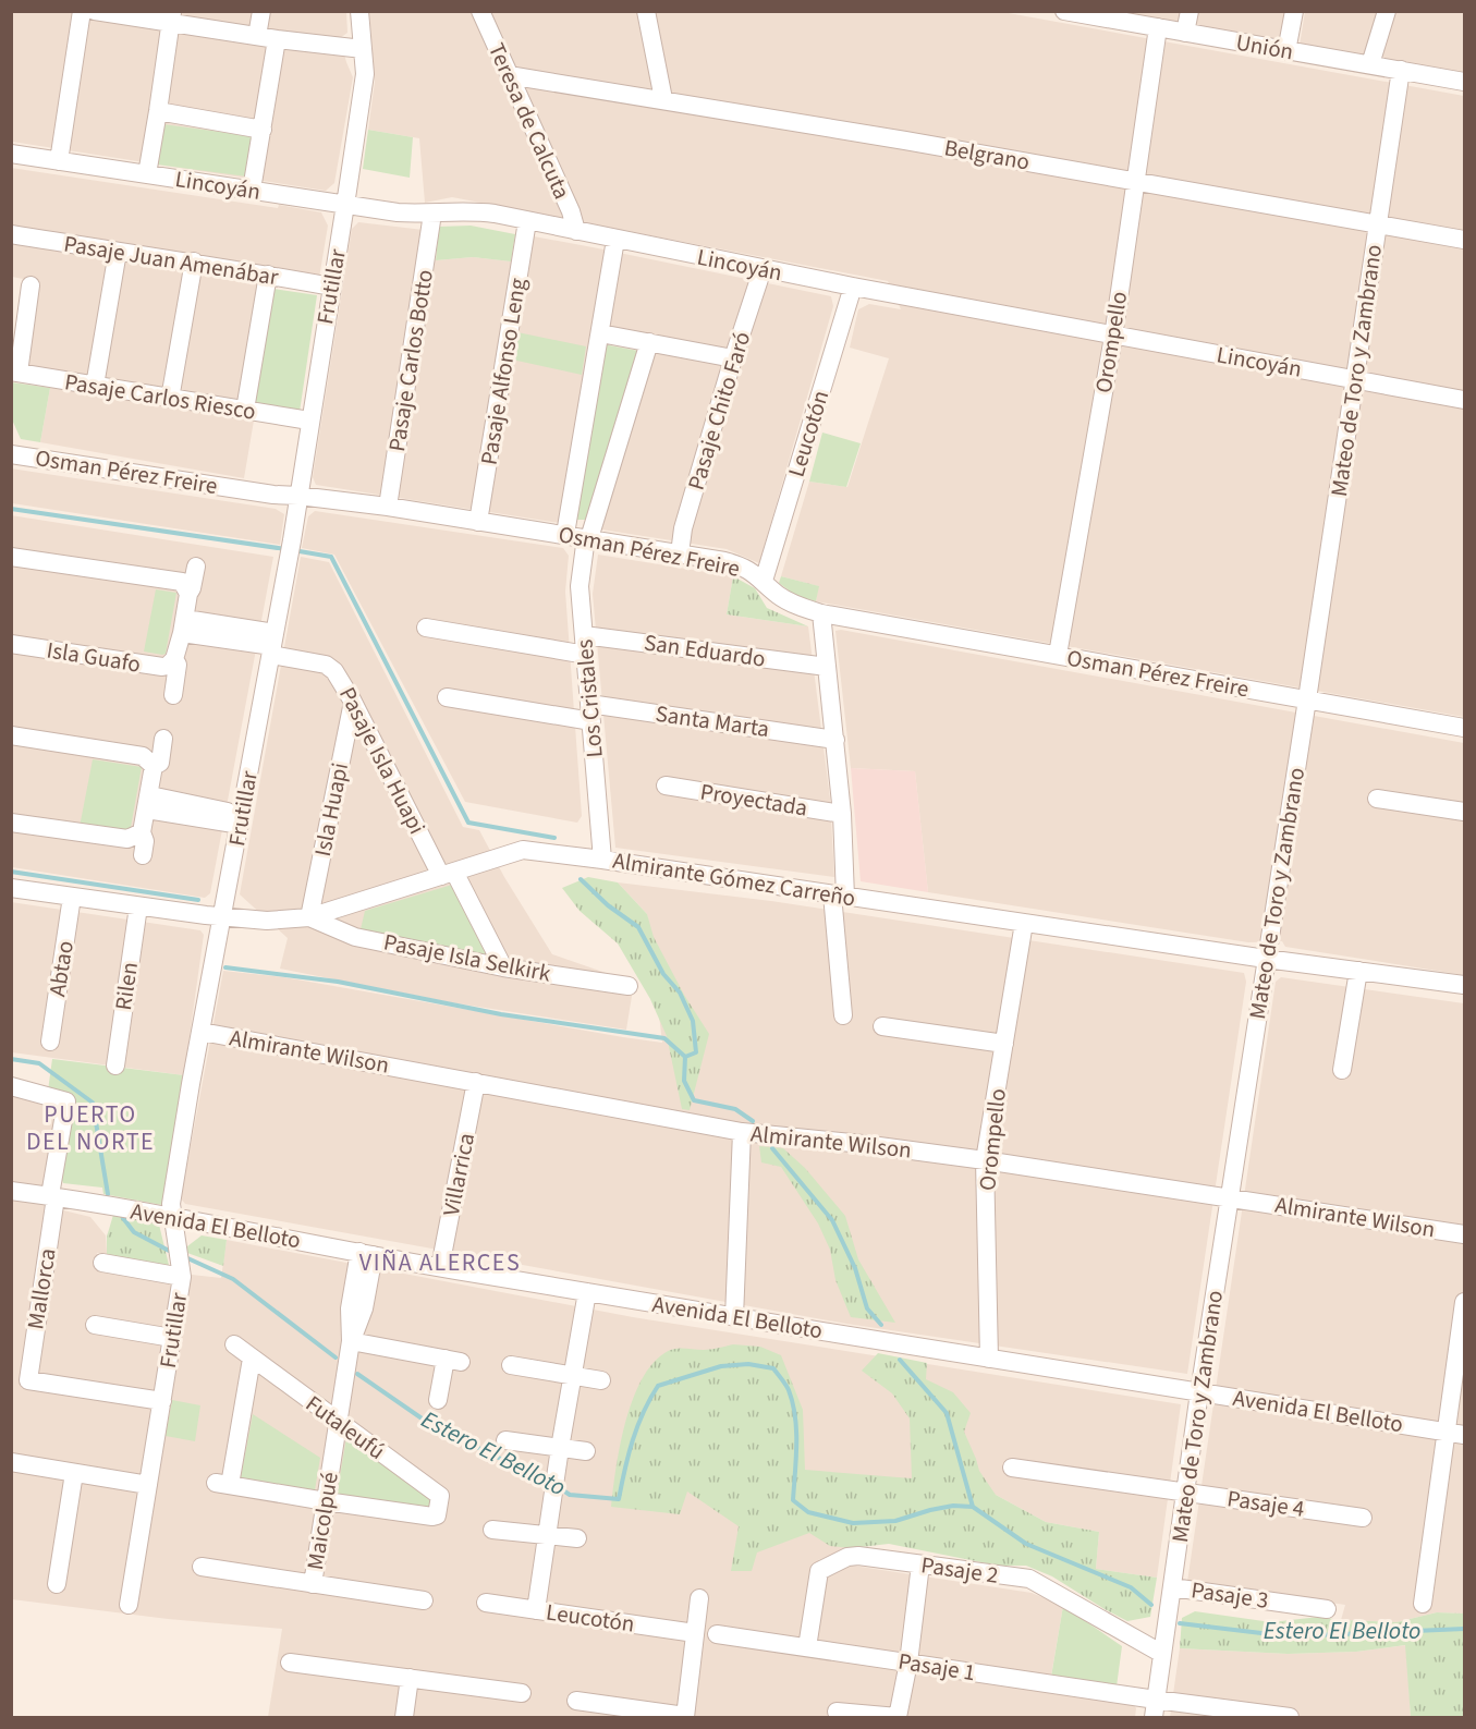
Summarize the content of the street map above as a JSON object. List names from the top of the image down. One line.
{"streets":{"street":["Unión","Teresa de Calcuta","Belgrano","Lincoyán","Pasaje Juan Amenábar","Frutillar","Orompello","Pasaje Carlos Botto","Mateo de Toro y Zambrano","Pasaje Alfonso Leng","Pasaje Carlos Riesco","Pasaje Chito Faró","Leucotón","Osman Pérez Freire","San Eduardo","Isla Guafo","Los Cristales","Santa Marta","Pasaje Isla Huapi","Proyectada","Isla Huapi","Almirante Gómez Carreño","Pasaje Isla Selkirk","Abtao","Rilen","Almirante Wilson","Villarrica","Avenida El Belloto","Mallorca","Futaleufú","Pasaje 4","Maicolpué","Pasaje 2","Pasaje 3","Pasaje 1"]},"crossings":[["Unión","Orompello"],["Unión","Mateo de Toro y Zambrano"],["Teresa de Calcuta","Belgrano"],["Teresa de Calcuta","Lincoyán"],["Belgrano","Orompello"],["Belgrano","Mateo de Toro y Zambrano"],["Lincoyán","Frutillar"],["Lincoyán","Orompello"],["Lincoyán","Pasaje Carlos Botto"],["Lincoyán","Mateo de Toro y Zambrano"],["Lincoyán","Pasaje Alfonso Leng"],["Lincoyán","Pasaje Chito Faró"],["Lincoyán","Leucotón"],["Pasaje Juan Amenábar","Frutillar"],["Frutillar","Pasaje Carlos Riesco"],["Frutillar","Osman Pérez Freire"],["Frutillar","Pasaje Isla Huapi"],["Frutillar","Almirante Gómez Carreño"],["Frutillar","Almirante Wilson"],["Frutillar","Avenida El Belloto"],["Frutillar","Mallorca"],["Orompello","Osman Pérez Freire"],["Orompello","Almirante Gómez Carreño"],["Orompello","Almirante Wilson"],["Orompello","Avenida El Belloto"],["Pasaje Carlos Botto","Osman Pérez Freire"],["Mateo de Toro y Zambrano","Osman Pérez Freire"],["Mateo de Toro y Zambrano","Almirante Gómez Carreño"],["Mateo de Toro y Zambrano","Almirante Wilson"],["Mateo de Toro y Zambrano","Avenida El Belloto"],["Mateo de Toro y Zambrano","Pasaje 4"],["Mateo de Toro y Zambrano","Pasaje 2"],["Mateo de Toro y Zambrano","Pasaje 3"],["Mateo de Toro y Zambrano","Pasaje 1"],["Pasaje Alfonso Leng","Osman Pérez Freire"],["Pasaje Chito Faró","Osman Pérez Freire"],["Leucotón","Osman Pérez Freire"],["Osman Pérez Freire","Los Cristales"],["San Eduardo","Los Cristales"],["Los Cristales","Santa Marta"],["Los Cristales","Almirante Gómez Carreño"],["Pasaje Isla Huapi","Isla Huapi"],["Pasaje Isla Huapi","Almirante Gómez Carreño"],["Pasaje Isla Huapi","Pasaje Isla Selkirk"],["Isla Huapi","Almirante Gómez Carreño"],["Isla Huapi","Pasaje Isla Selkirk"],["Almirante Gómez Carreño","Pasaje Isla Selkirk"],["Almirante Gómez Carreño","Abtao"],["Almirante Gómez Carreño","Rilen"],["Almirante Wilson","Villarrica"],["Villarrica","Avenida El Belloto"],["Avenida El Belloto","Mallorca"],["Avenida El Belloto","Maicolpué"],["Futaleufú","Maicolpué"],["Pasaje 2","Pasaje 1"]],"districts":["PUERTO DEL NORTE","VIÑA ALERCES"],"water":["Estero El Belloto"]}
